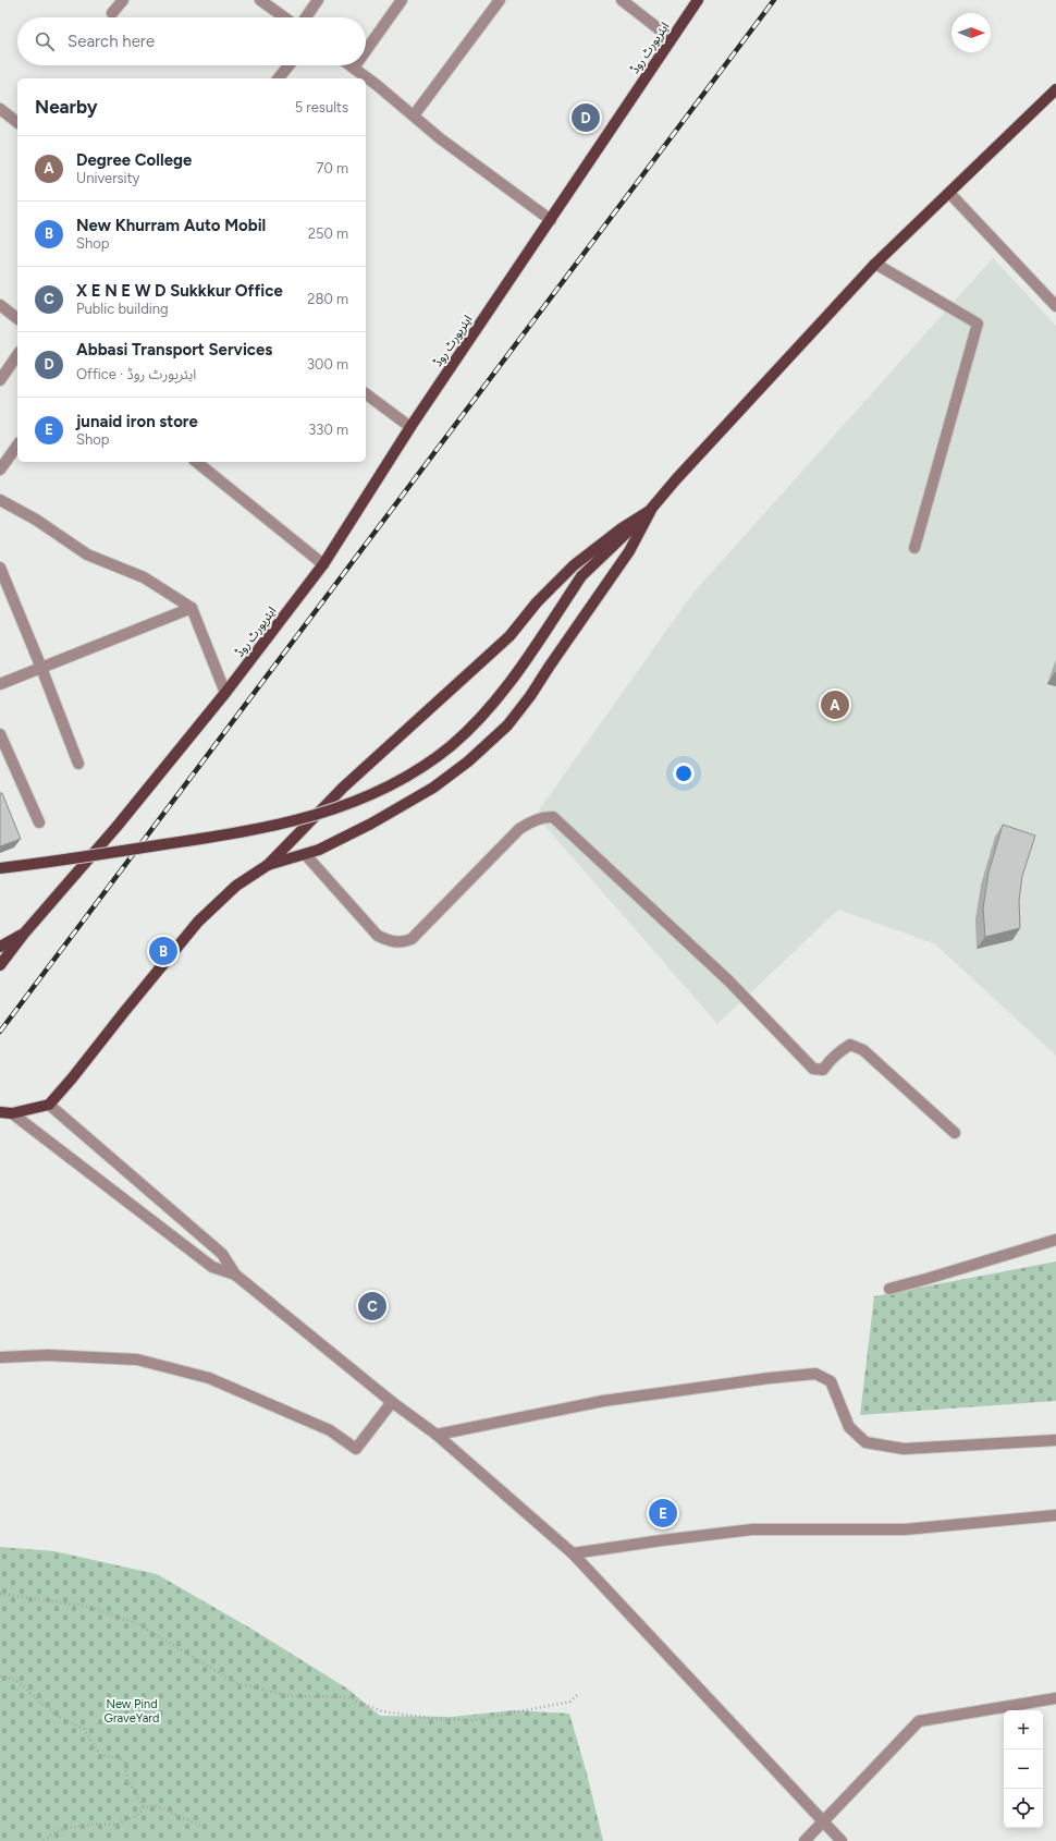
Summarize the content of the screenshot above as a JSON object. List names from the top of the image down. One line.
{"streets":{"main road":["ایئرپورٹ روڈ"]},"parks":["New Pind GraveYard"],"north":"right","page":{"search":"Search here","heading":["Nearby","5 results"],"pins":["D","A","B","C","E"],"list":[{"mark":"A","name":"Degree College","note":"University","value":"70 m"},{"mark":"B","name":"New Khurram Auto Mobil","note":"Shop","value":"250 m"},{"mark":"C","name":"X E N E W D Sukkkur Office","note":"Public building","value":"280 m"},{"mark":"D","name":"Abbasi Transport Services","note":"Office · ایئرپورٹ روڈ","value":"300 m"},{"mark":"E","name":"junaid iron store","note":"Shop","value":"330 m"}],"map_buttons":["+","−"]}}
